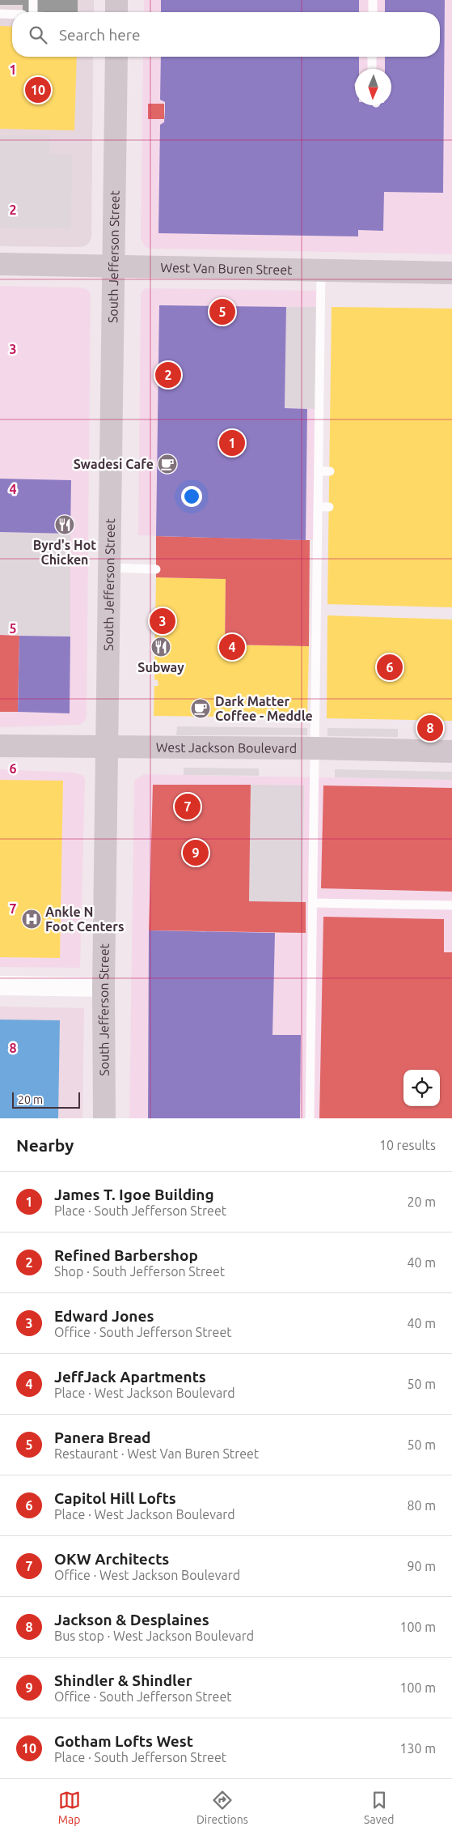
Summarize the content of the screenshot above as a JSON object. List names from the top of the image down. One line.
{"streets":{"main road":["South Jefferson Street","West Van Buren Street","West Jackson Boulevard"]},"crossings":[["South Jefferson Street","West Van Buren Street"],["South Jefferson Street","West Jackson Boulevard"]],"places":{"cafe":["Swadesi Cafe","Dark Matter Coffee - Meddle"],"restaurant":["Byrd's Hot Chicken","Subway"],"hospital":["Ankle N Foot Centers"]},"scale_bar":"20 m","north":"bottom","page":{"search":"Search here","pins":["10","5","2","1","3","4","6","8","7","9"],"scale":"20 m","heading":["Nearby","10 results"],"list":[{"mark":"1","name":"James T. Igoe Building","note":"Place · South Jefferson Street","value":"20 m"},{"mark":"2","name":"Refined Barbershop","note":"Shop · South Jefferson Street","value":"40 m"},{"mark":"3","name":"Edward Jones","note":"Office · South Jefferson Street","value":"40 m"},{"mark":"4","name":"JeffJack Apartments","note":"Place · West Jackson Boulevard","value":"50 m"},{"mark":"5","name":"Panera Bread","note":"Restaurant · West Van Buren Street","value":"50 m"},{"mark":"6","name":"Capitol Hill Lofts","note":"Place · West Jackson Boulevard","value":"80 m"},{"mark":"7","name":"OKW Architects","note":"Office · West Jackson Boulevard","value":"90 m"},{"mark":"8","name":"Jackson & Desplaines","note":"Bus stop · West Jackson Boulevard","value":"100 m"},{"mark":"9","name":"Shindler & Shindler","note":"Office · South Jefferson Street","value":"100 m"},{"mark":"10","name":"Gotham Lofts West","note":"Place · South Jefferson Street","value":"130 m"}],"nav":["Map","Directions","Saved"]},"grid":{"rows":["1","2","3","4","5","6","7","8"]}}
